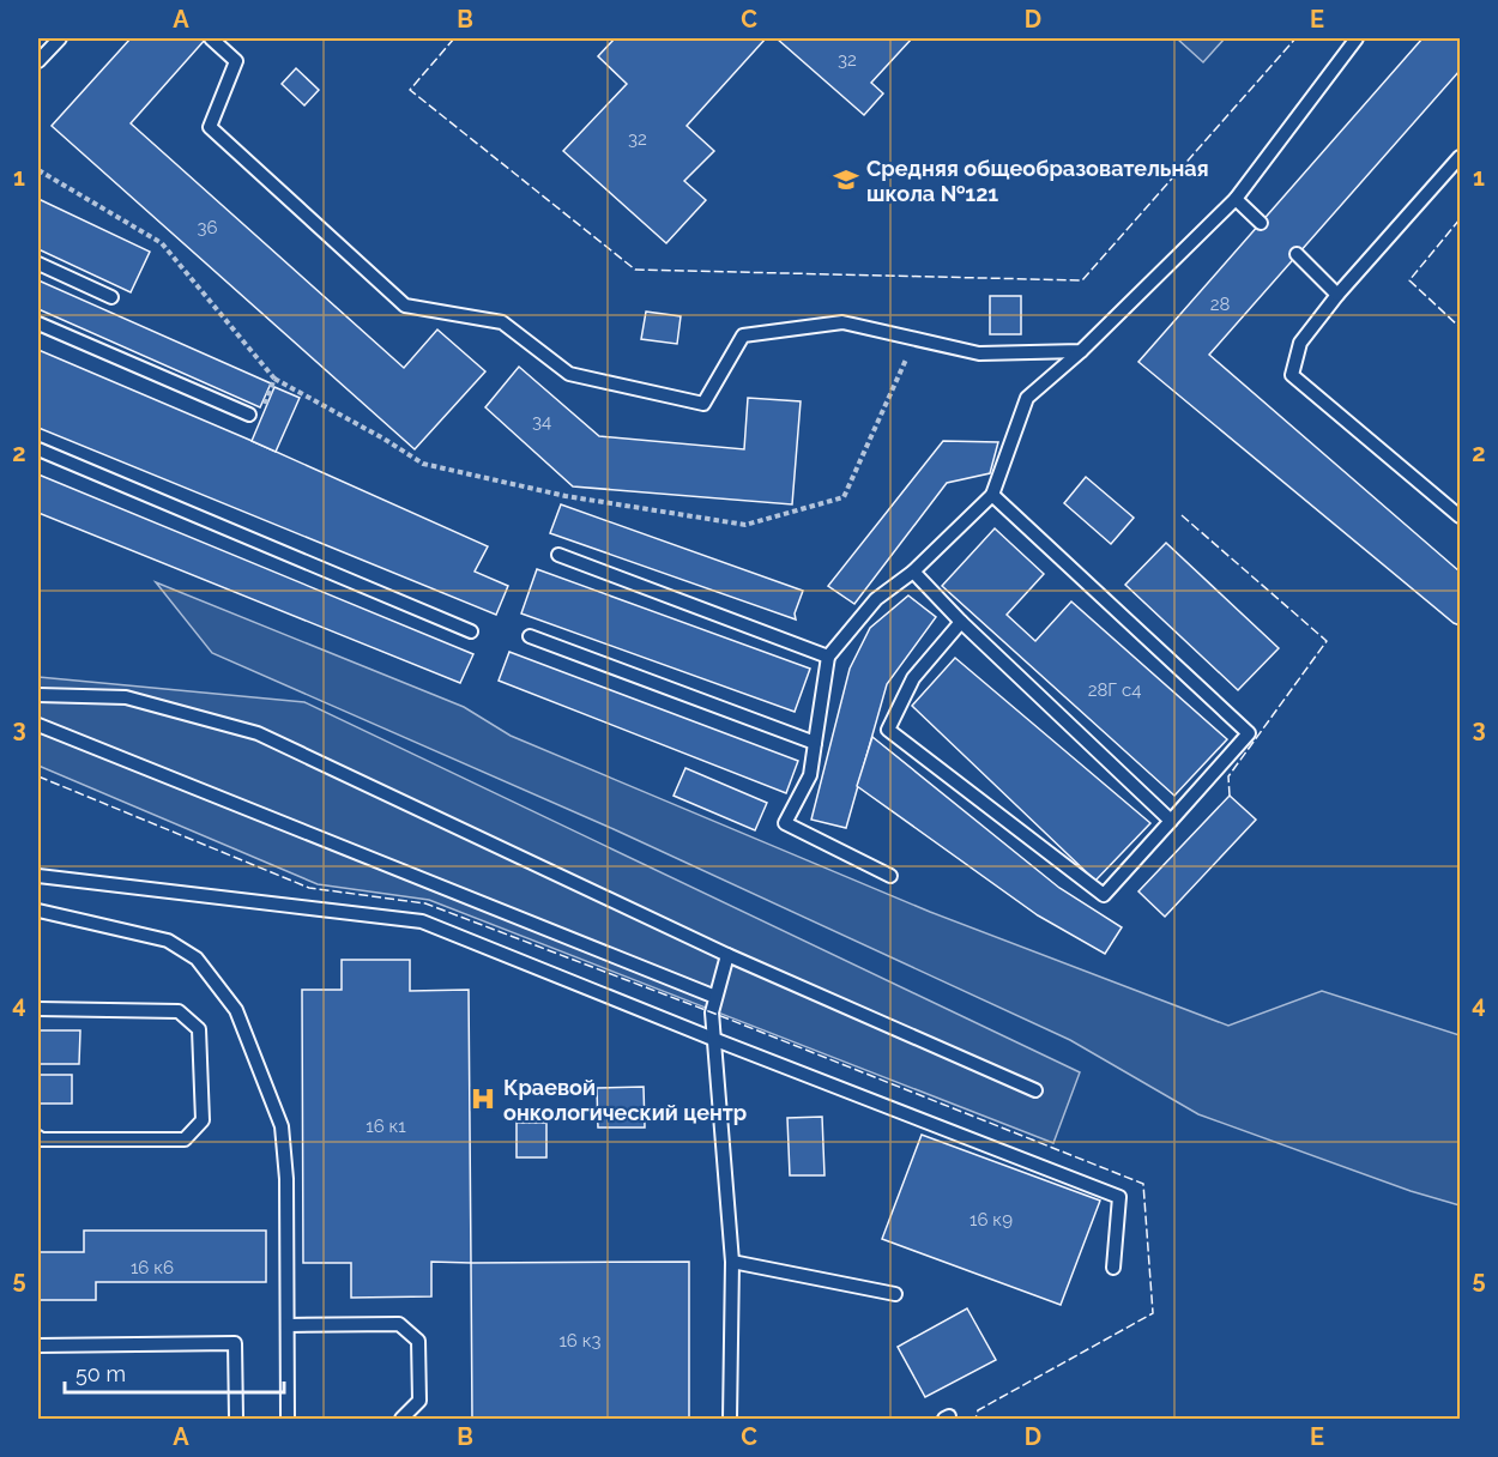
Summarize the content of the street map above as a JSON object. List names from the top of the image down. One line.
{"places":{"school or university":["Средняя общеобразовательная школа №121"],"hospital":["Краевой онкологический центр"]},"house_numbers":["32","32","36","28","34","28Г с4","16 к1","16 к9","16 к6","16 к3"],"scale_bar":"50 m","grid":{"columns":["A","B","C","D","E"],"rows":["1","2","3","4","5"]}}
